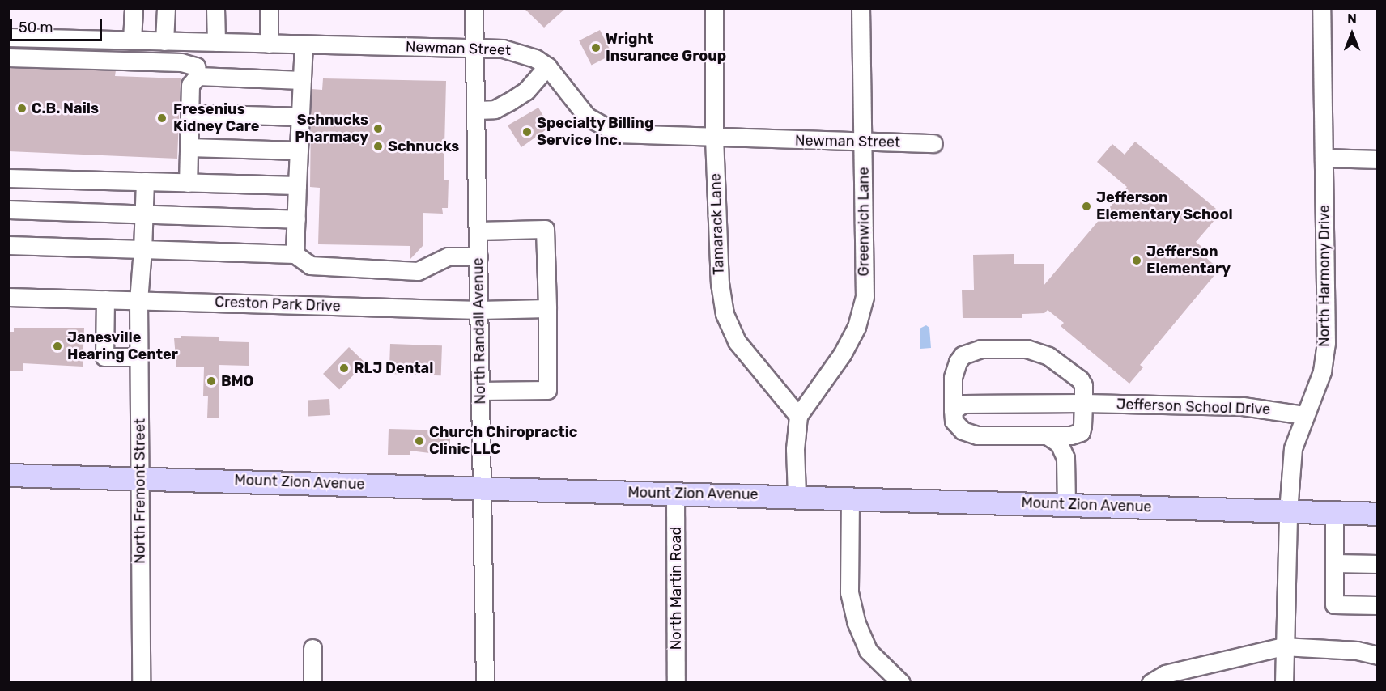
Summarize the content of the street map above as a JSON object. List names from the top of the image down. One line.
{"streets":{"main road":["Mount Zion Avenue"],"street":["Newman Street","Greenwich Lane","Tamarack Lane","North Harmony Drive","Creston Park Drive","North Randall Avenue","Jefferson School Drive","North Fremont Street","North Martin Road"]},"crossings":[["Newman Street","Greenwich Lane"],["Newman Street","Tamarack Lane"],["Newman Street","North Randall Avenue"],["Greenwich Lane","Tamarack Lane"],["North Harmony Drive","Jefferson School Drive"],["North Harmony Drive","Mount Zion Avenue"],["Creston Park Drive","North Randall Avenue"],["Creston Park Drive","North Fremont Street"],["North Randall Avenue","Mount Zion Avenue"],["Mount Zion Avenue","North Fremont Street"],["Mount Zion Avenue","North Martin Road"]],"places":["Wright Insurance Group","C.B. Nails","Fresenius Kidney Care","Schnucks Pharmacy","Specialty Billing Service Inc.","Schnucks","Jefferson Elementary School","Jefferson Elementary","Janesville Hearing Center","RLJ Dental","BMO","Church Chiropractic Clinic LLC"],"scale_bar":"50 m","north":"top"}
